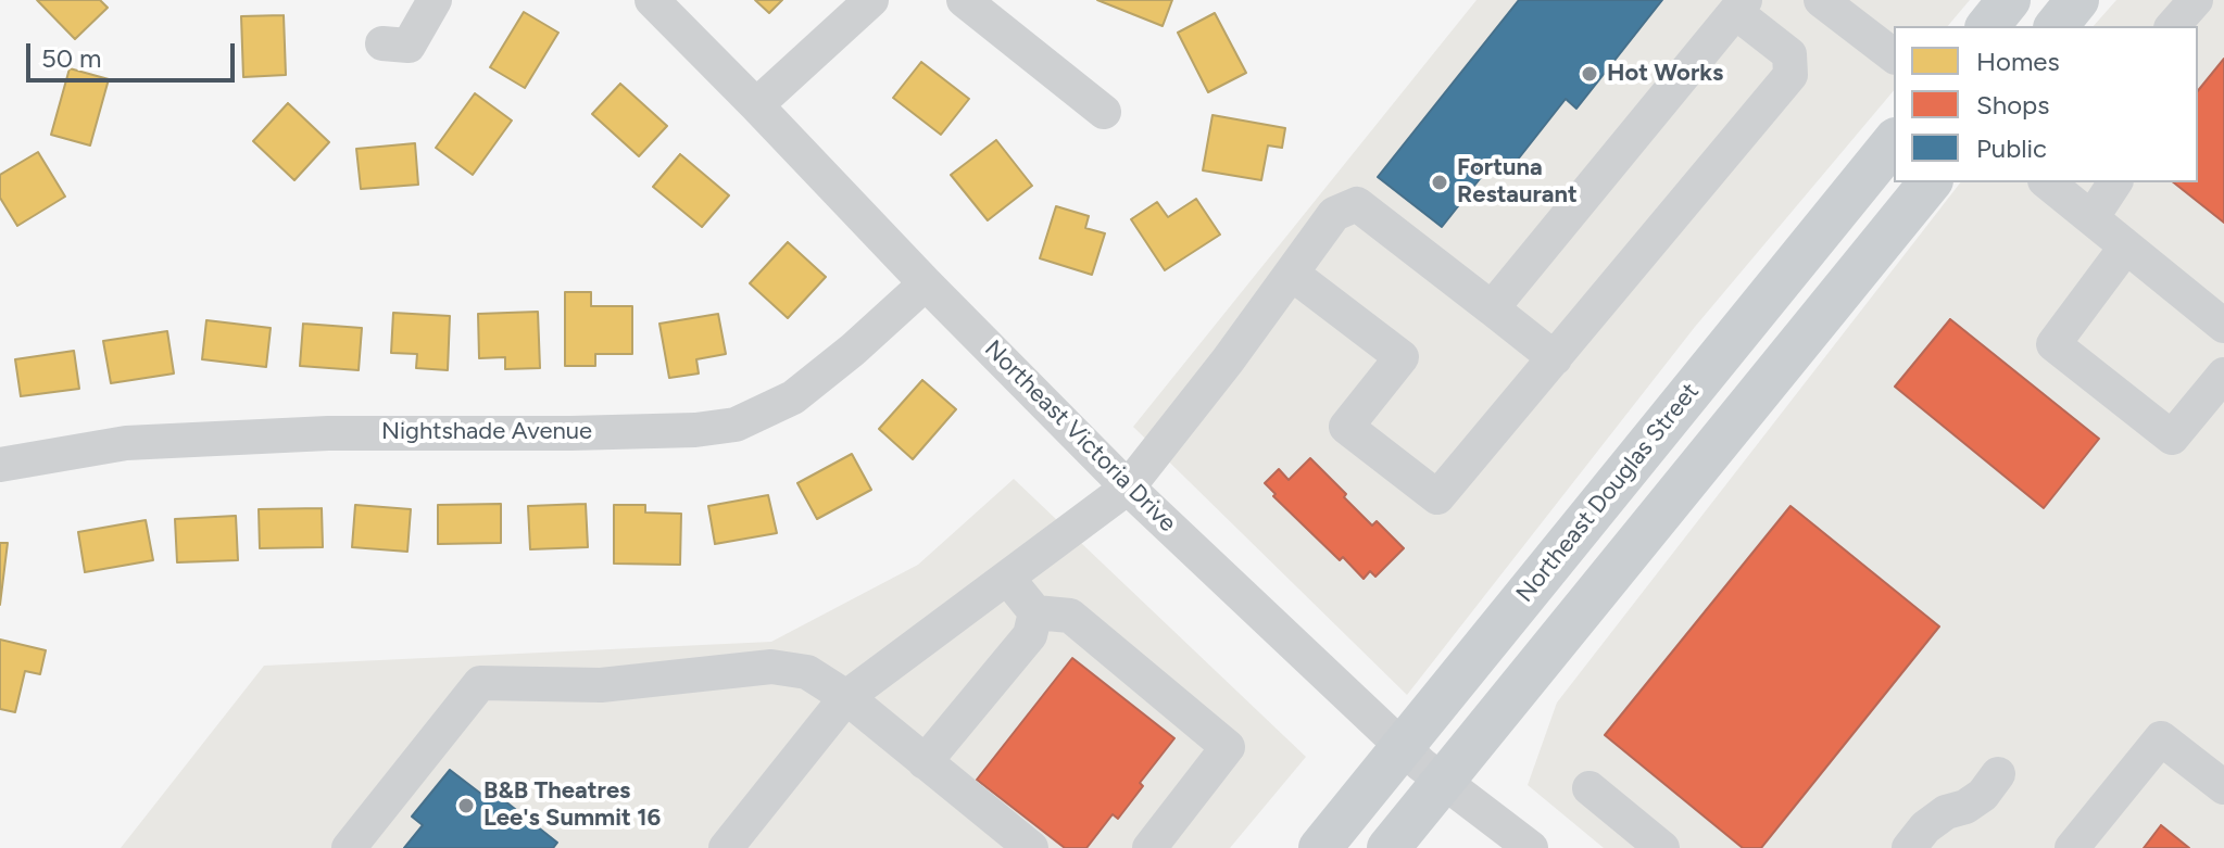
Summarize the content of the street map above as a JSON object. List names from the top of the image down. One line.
{"streets":{"main road":["Northeast Douglas Street"],"street":["Nightshade Avenue","Northeast Victoria Drive"]},"crossings":[["Nightshade Avenue","Northeast Victoria Drive"],["Northeast Victoria Drive","Northeast Douglas Street"]],"places":["Hot Works","Fortuna Restaurant","B&B Theatres Lee's Summit 16"],"legend":["Homes","Shops","Public"],"scale_bar":"50 m"}
